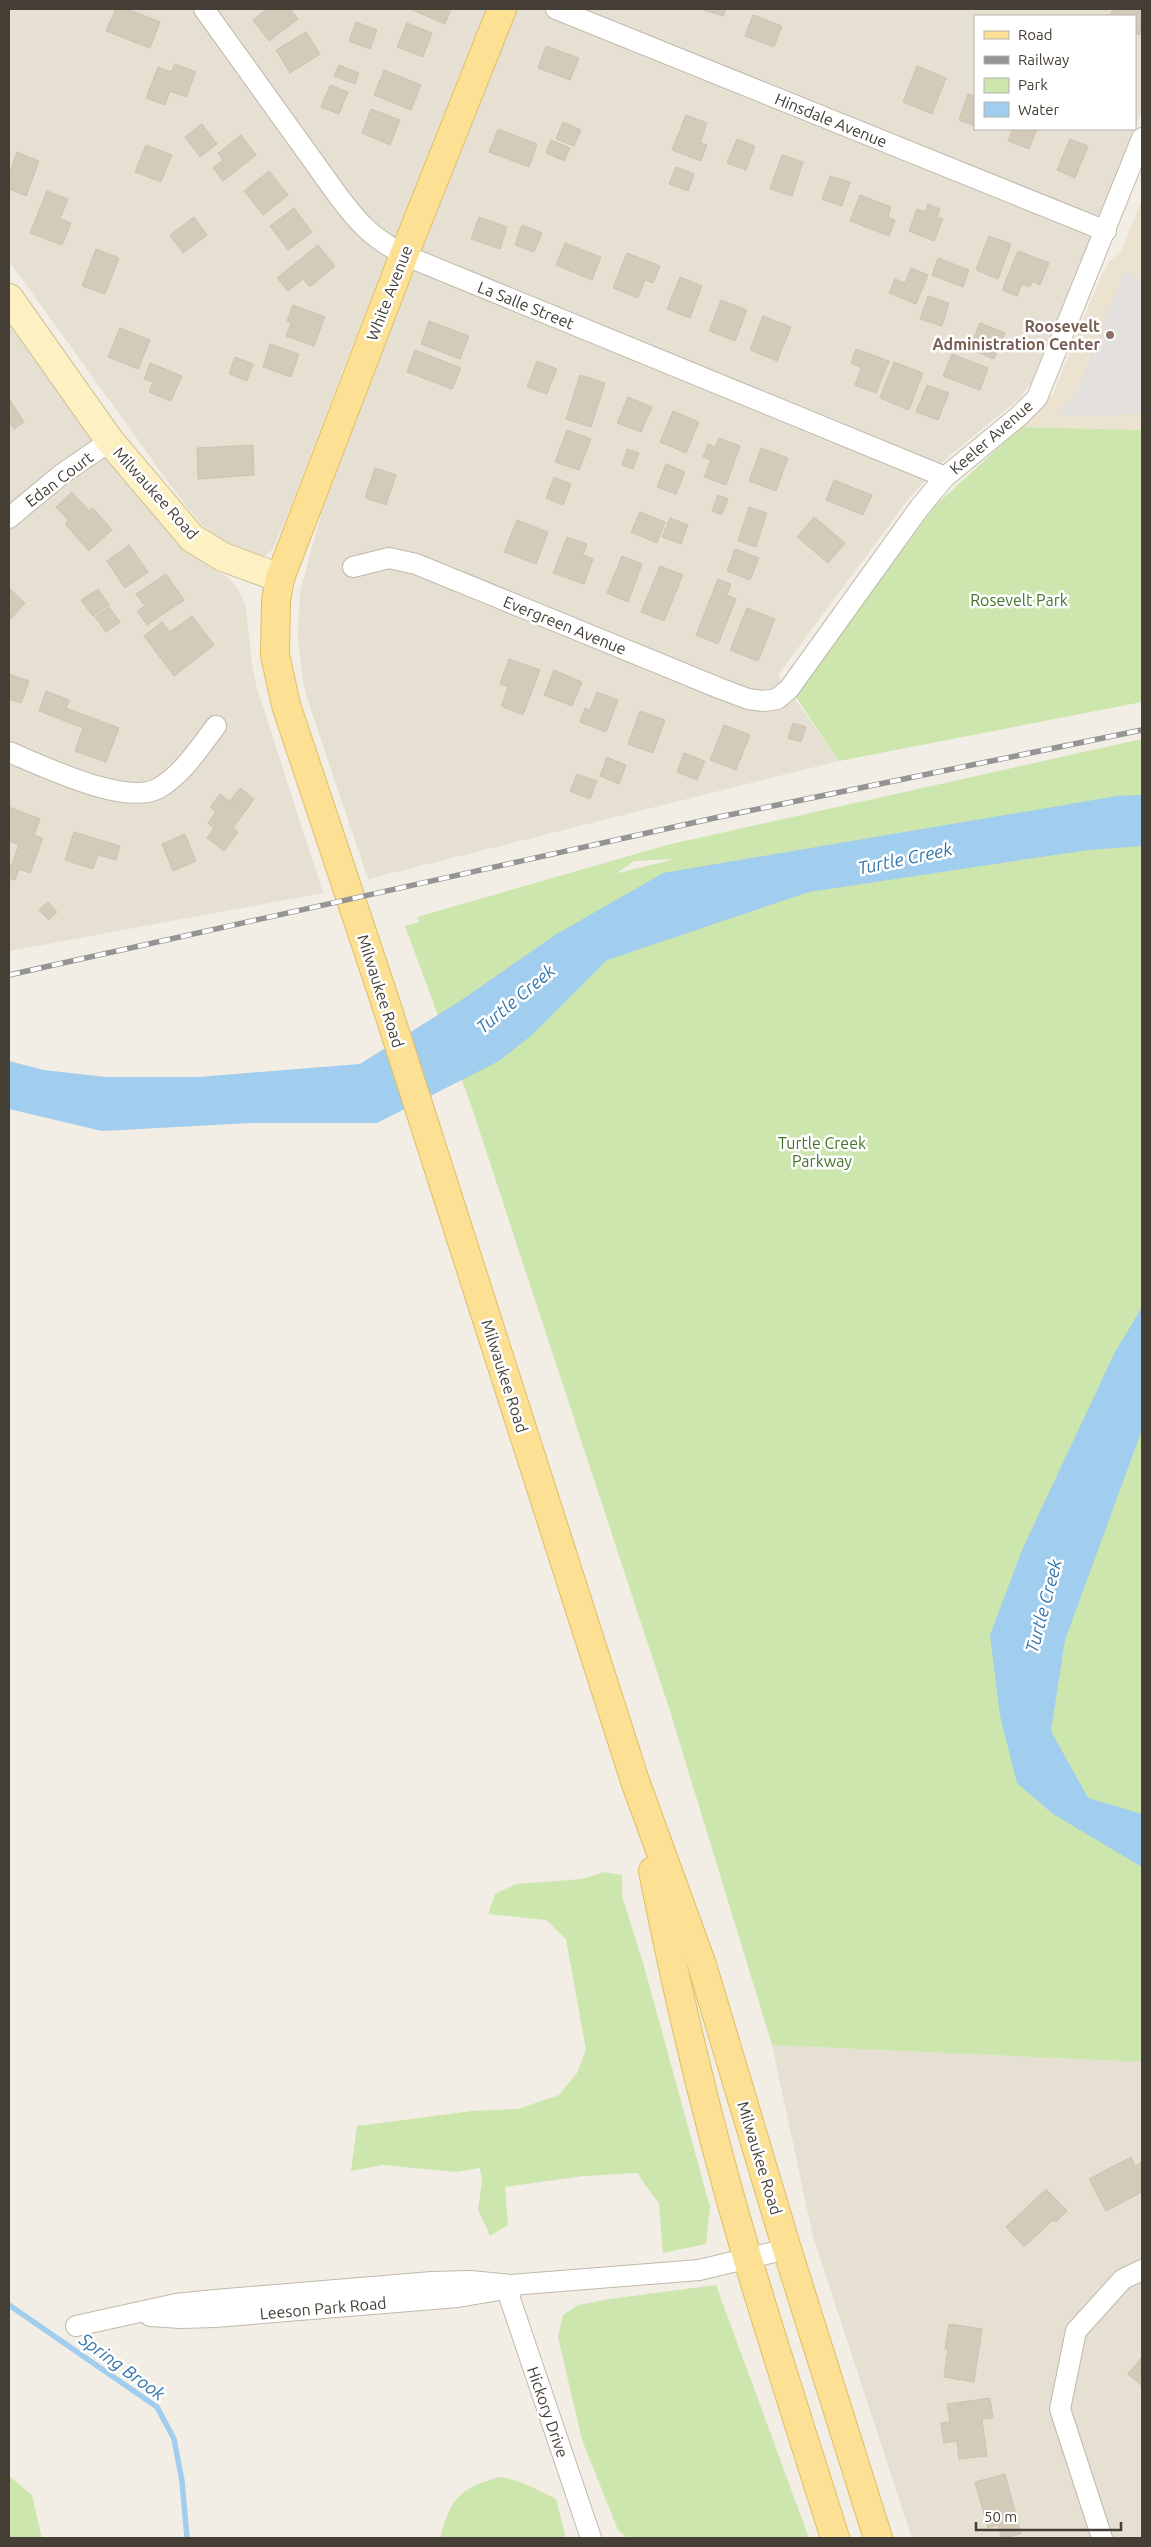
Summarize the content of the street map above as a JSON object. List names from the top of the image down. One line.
{"streets":{"main road":["White Avenue","Milwaukee Road"],"street":["Hinsdale Avenue","La Salle Street","Keeler Avenue","Edan Court","Evergreen Avenue","Leeson Park Road","Hickory Drive"]},"crossings":[["Hinsdale Avenue","Keeler Avenue"],["White Avenue","La Salle Street"],["White Avenue","Milwaukee Road"],["La Salle Street","Keeler Avenue"],["Keeler Avenue","Evergreen Avenue"],["Edan Court","Milwaukee Road"],["Milwaukee Road","Leeson Park Road"],["Leeson Park Road","Hickory Drive"]],"water":["Turtle Creek","Spring Brook"],"parks":["Rosevelt Park","Turtle Creek Parkway"],"places":["Roosevelt Administration Center"],"legend":["Road","Railway","Park","Water"],"scale_bar":"50 m"}
